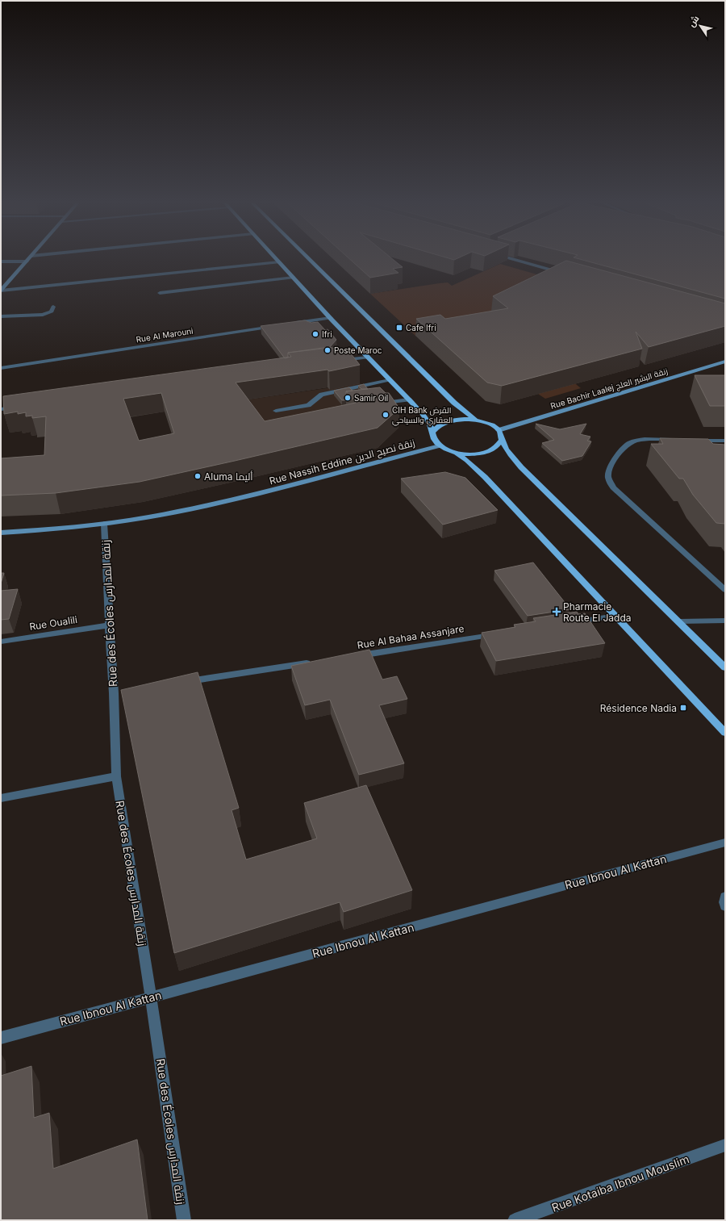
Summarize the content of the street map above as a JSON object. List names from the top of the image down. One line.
{"streets":{"street":["Rue Al Marouni","Rue Bachir Laalej زنقة البشير العلج","Rue Nassih Eddine زنقة نصيح الدين","Rue des Écoles زنقة المدارس","Rue Oualili","Rue Al Bahaa Assanjare","Rue Ibnou Al Kattan","Rue Kotaiba Ibnou Mouslim"]},"crossings":[["Rue Nassih Eddine زنقة نصيح الدين","Rue des Écoles زنقة المدارس"],["Rue des Écoles زنقة المدارس","Rue Oualili"],["Rue des Écoles زنقة المدارس","Rue Ibnou Al Kattan"]],"places":{"transit":["Cafe Ifri","Résidence Nadia"],"other":["Ifri","Poste Maroc","Samir Oil","CIH Bank القرض العقاري والسياحي","Aluma أليما"],"health":["Pharmacie Route El Jadda"]},"north":"top left"}
